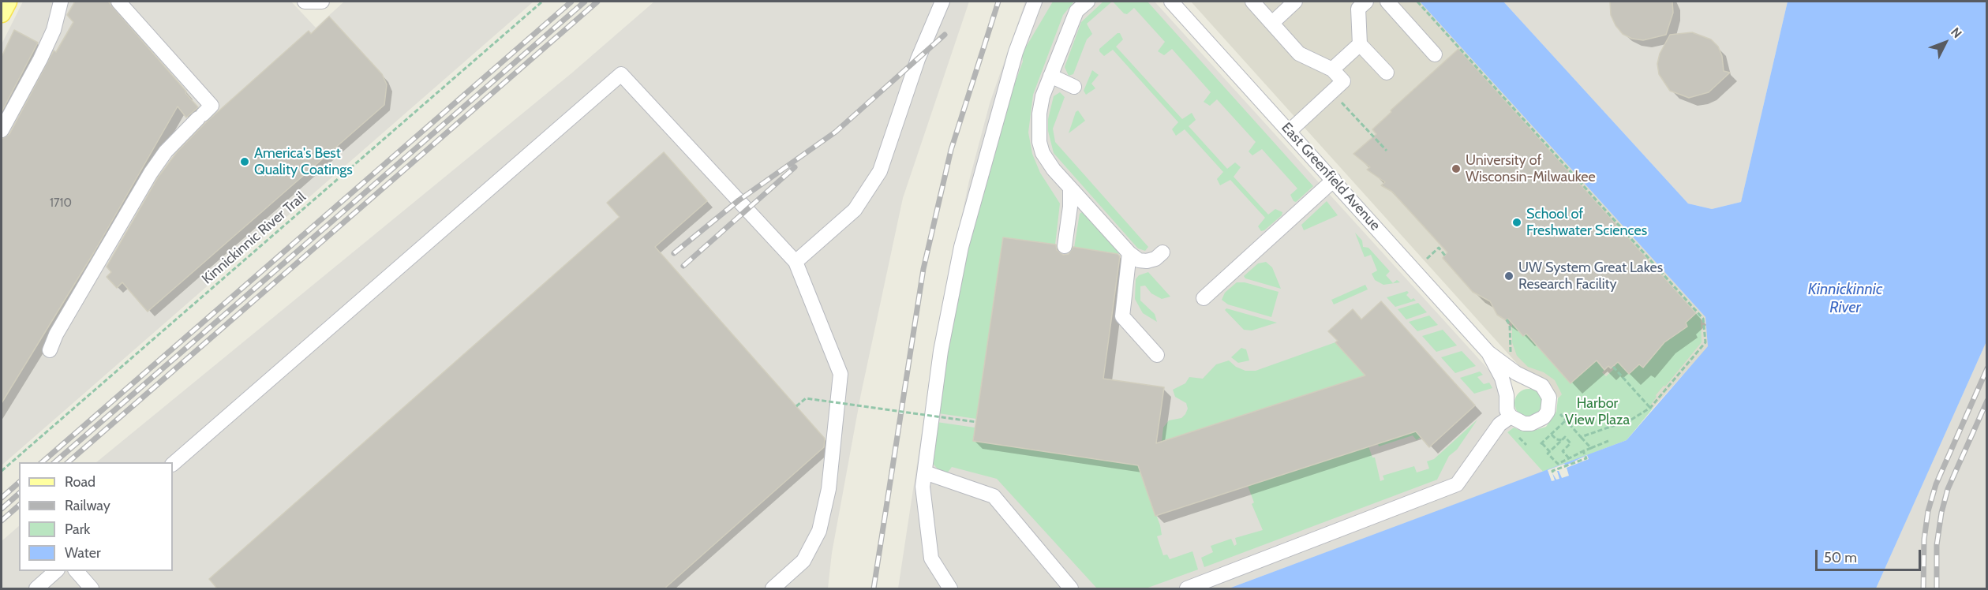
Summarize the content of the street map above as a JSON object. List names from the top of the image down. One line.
{"streets":{"street":["East Greenfield Avenue"],"path":["Kinnickinnic River Trail"]},"water":["Kinnickinnic River"],"parks":["Harbor View Plaza"],"places":["America's Best Quality Coatings","University of Wisconsin-Milwaukee","School of Freshwater Sciences","UW System Great Lakes Research Facility"],"house_numbers":["1710"],"legend":["Road","Railway","Park","Water"],"scale_bar":"50 m","north":"top right"}
